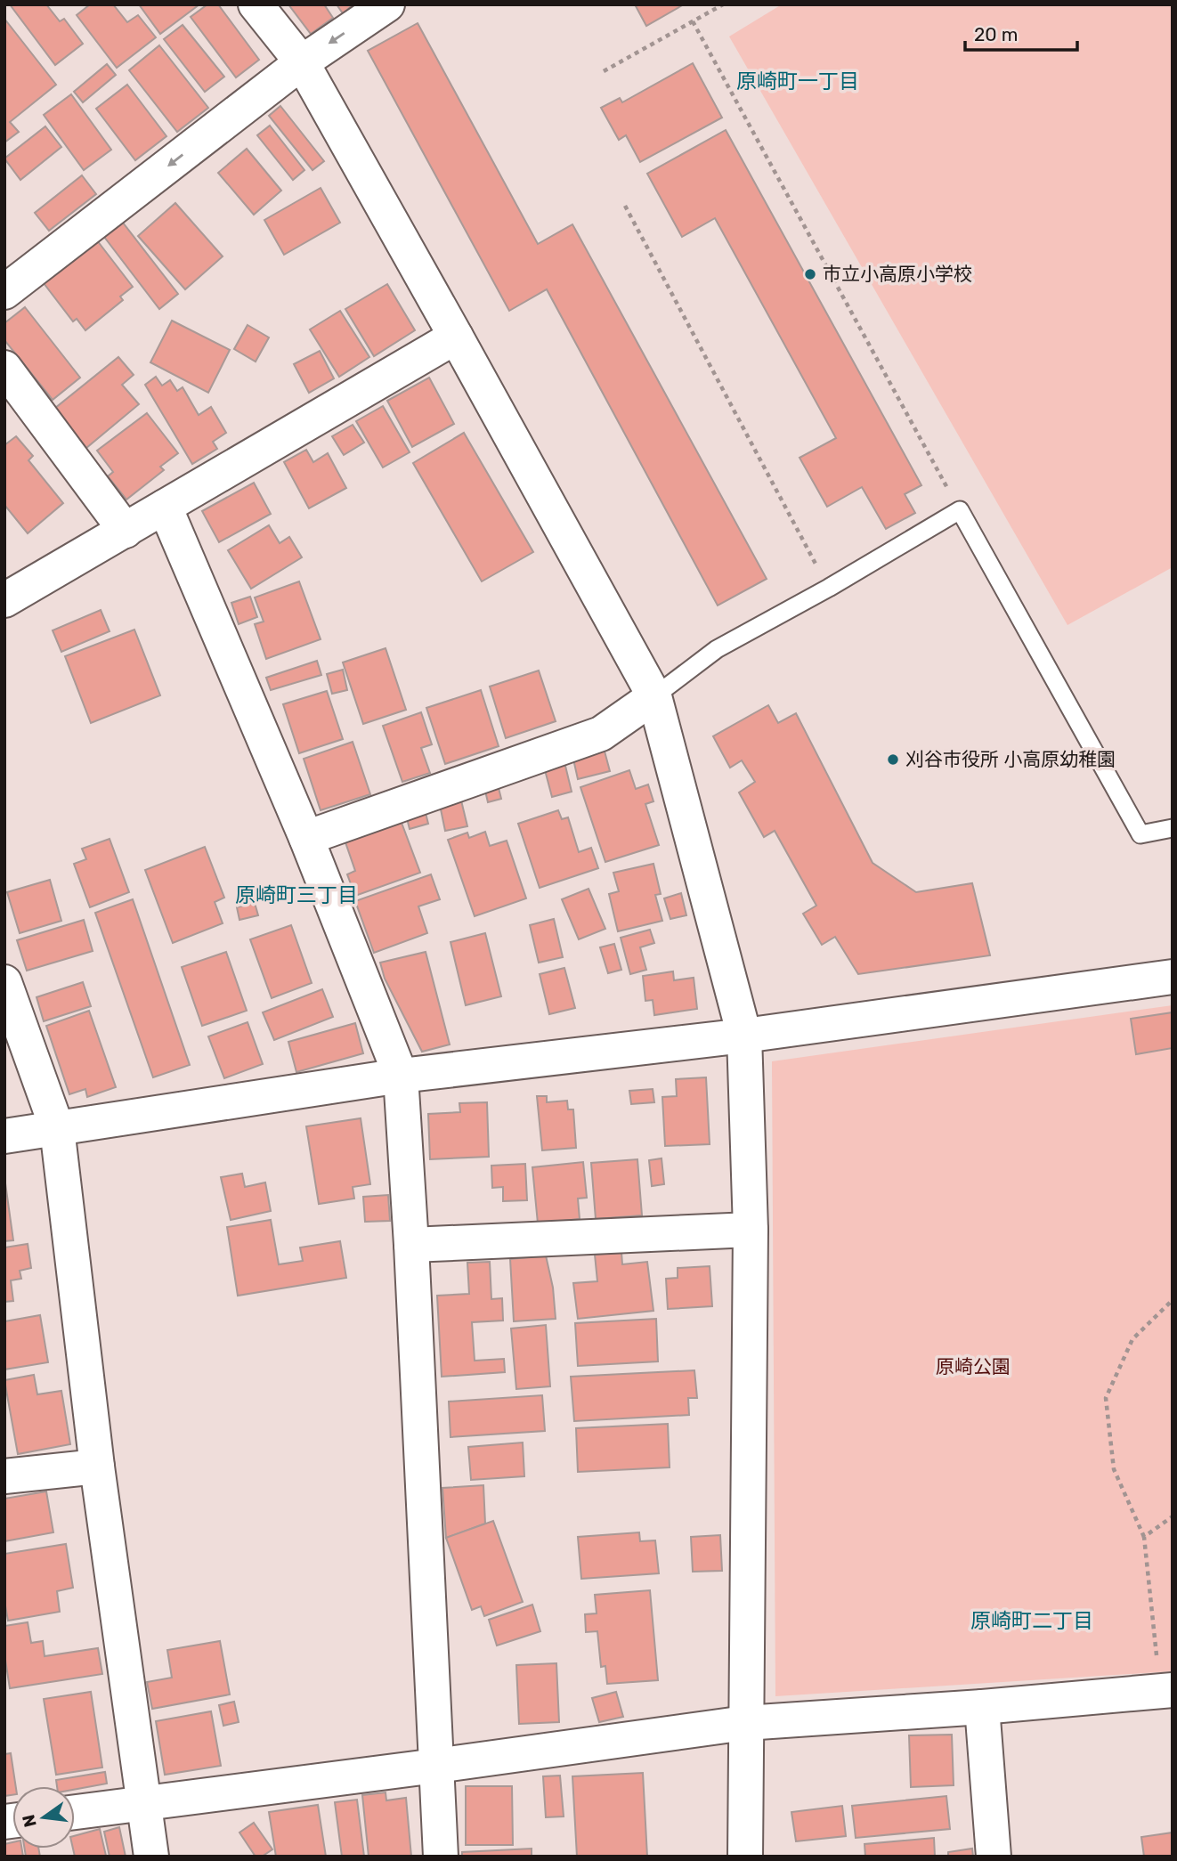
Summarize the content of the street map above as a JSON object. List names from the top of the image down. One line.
{"districts":["原崎町一丁目","原崎町三丁目","原崎町二丁目"],"parks":["原崎公園"],"places":["市立小高原小学校","刈谷市役所 小高原幼稚園"],"scale_bar":"20 m","north":"left"}
